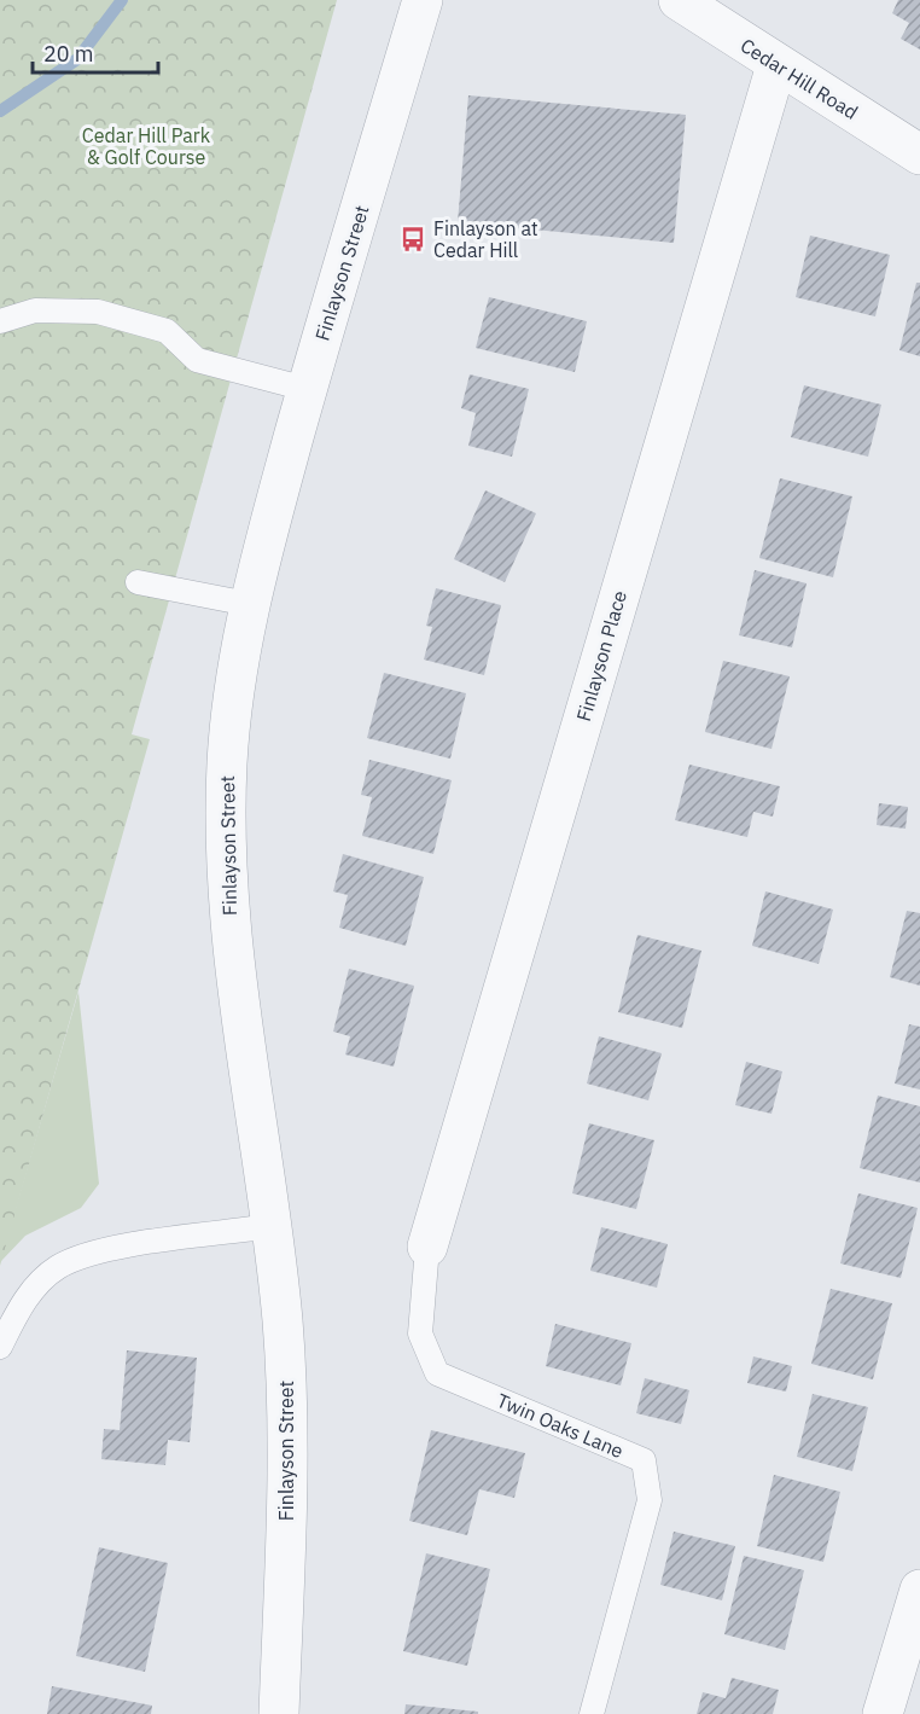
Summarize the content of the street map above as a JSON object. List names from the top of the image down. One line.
{"streets":{"street":["Cedar Hill Road","Finlayson Street","Finlayson Place"],"lane":["Twin Oaks Lane"]},"crossings":[["Cedar Hill Road","Finlayson Place"],["Finlayson Place","Twin Oaks Lane"]],"parks":["Cedar Hill Park & Golf Course"],"places":{"bus stop":["Finlayson at Cedar Hill"]},"scale_bar":"20 m"}
